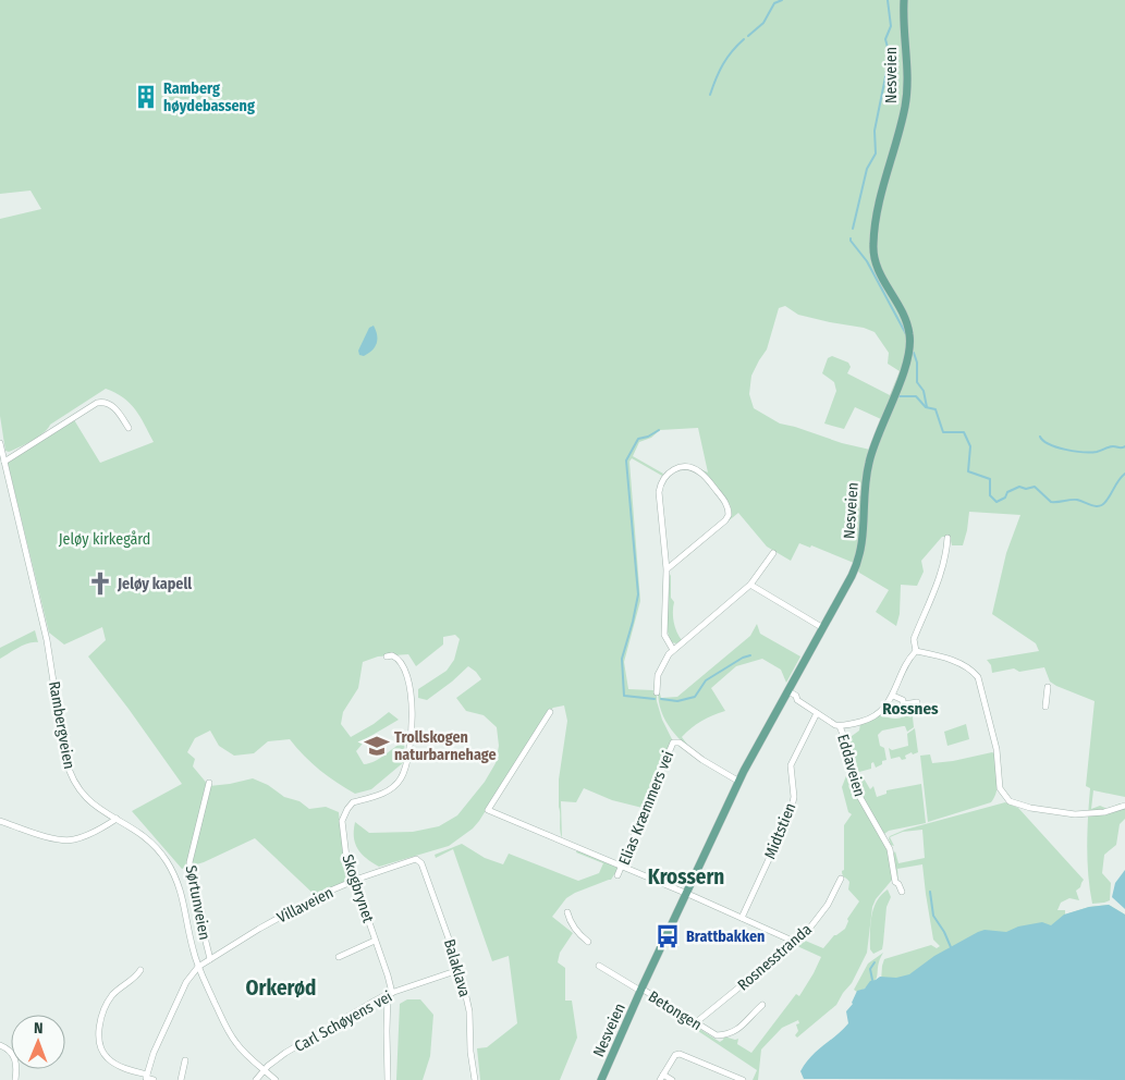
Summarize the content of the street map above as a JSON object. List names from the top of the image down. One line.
{"streets":{"main road":["Nesveien"],"street":["Rambergveien","Eddaveien","Elias Kræmmers vei","Midtstien","Skogbrynet","Sørtunveien","Villaveien","Rosnesstranda","Balaklava","Betongen","Carl Schøyens vei"]},"crossings":[["Nesveien","Eddaveien"],["Nesveien","Elias Kræmmers vei"],["Nesveien","Betongen"],["Rambergveien","Villaveien"],["Rambergveien","Carl Schøyens vei"],["Eddaveien","Midtstien"],["Skogbrynet","Villaveien"],["Skogbrynet","Carl Schøyens vei"],["Sørtunveien","Villaveien"],["Villaveien","Balaklava"],["Rosnesstranda","Betongen"],["Balaklava","Carl Schøyens vei"]],"districts":["Rossnes","Krossern","Orkerød"],"parks":["Jeløy kirkegård"],"places":{"building":["Ramberg høydebasseng"],"church":["Jeløy kapell"],"school or university":["Trollskogen naturbarnehage"],"bus stop":["Brattbakken"]},"north":"top"}
